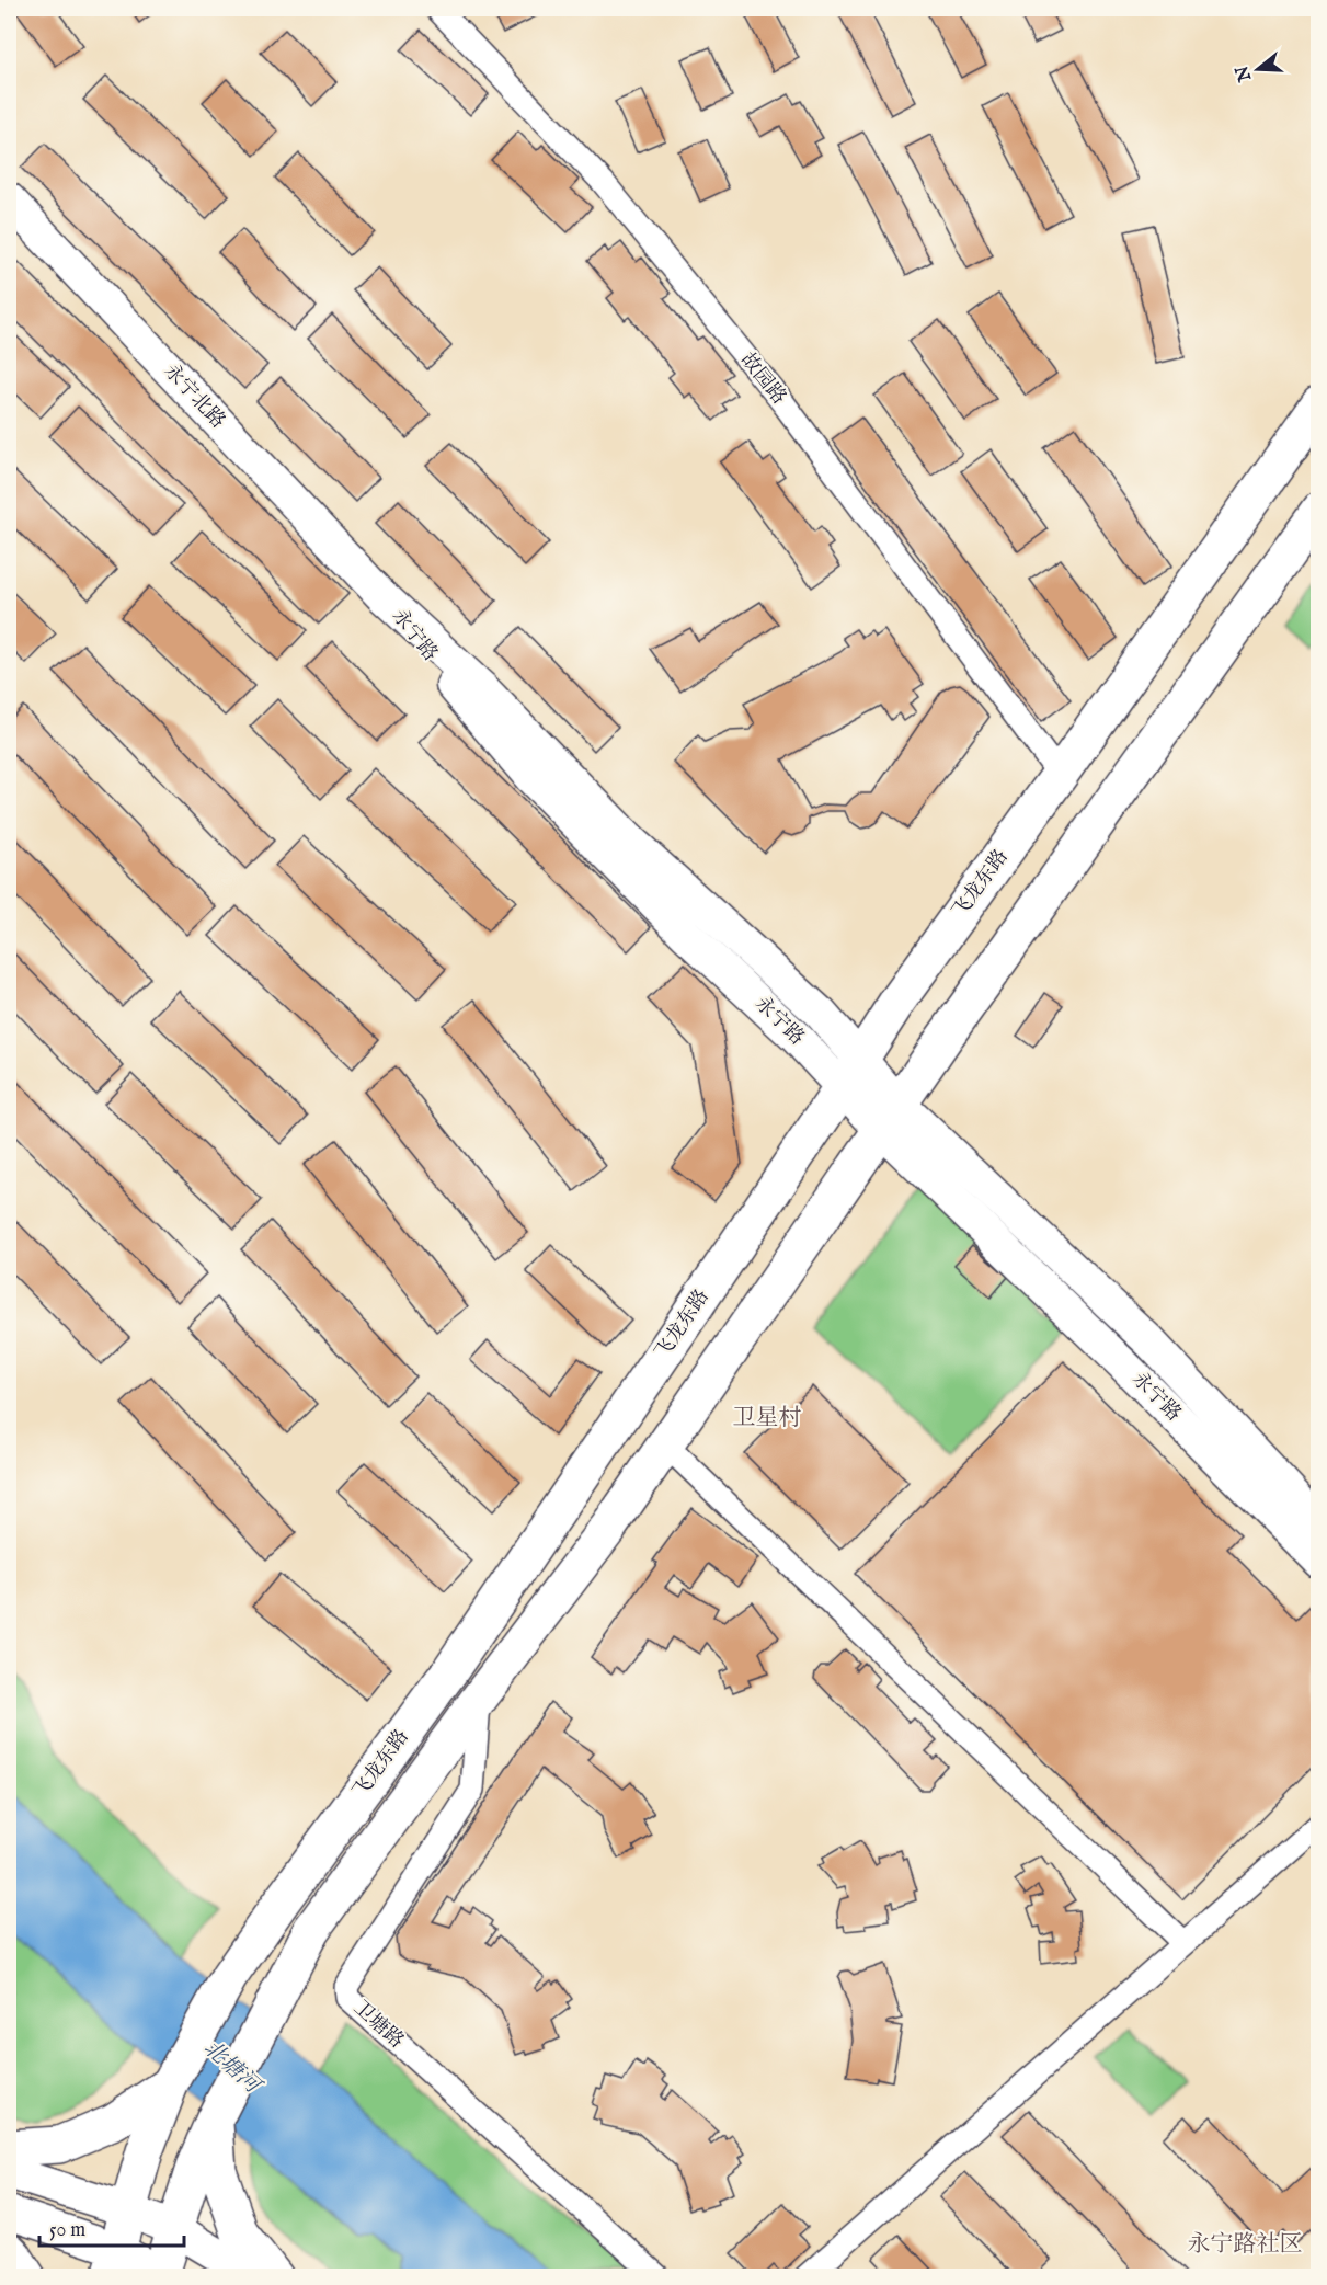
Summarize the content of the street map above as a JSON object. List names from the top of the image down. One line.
{"streets":{"main road":["永宁北路","永宁路","飞龙东路"],"street":["故园路","卫塘路"]},"crossings":[["故园路","飞龙东路"],["永宁北路","永宁路"],["永宁路","飞龙东路"],["飞龙东路","卫塘路"]],"districts":["卫星村","永宁路社区"],"water":["北塘河"],"scale_bar":"50 m","north":"left"}
